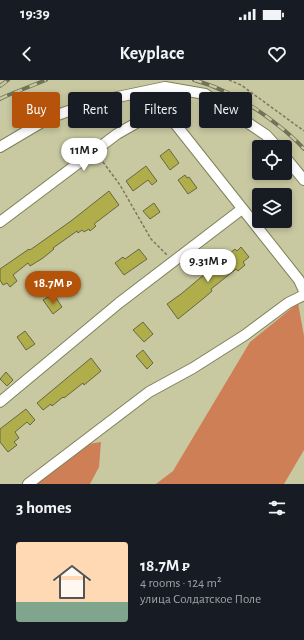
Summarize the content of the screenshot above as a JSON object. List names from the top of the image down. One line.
{"page":{"status":"19:39","header":"Keyplace","chip":["Buy","Rent","Filters","New"],"price":["11M ₽","9.31M ₽","18.7M ₽"],"heading":"3 homes","list":[{"name":"18.7M ₽","note":"4 rooms · 124 m² · улица Солдатское Поле"}]}}
